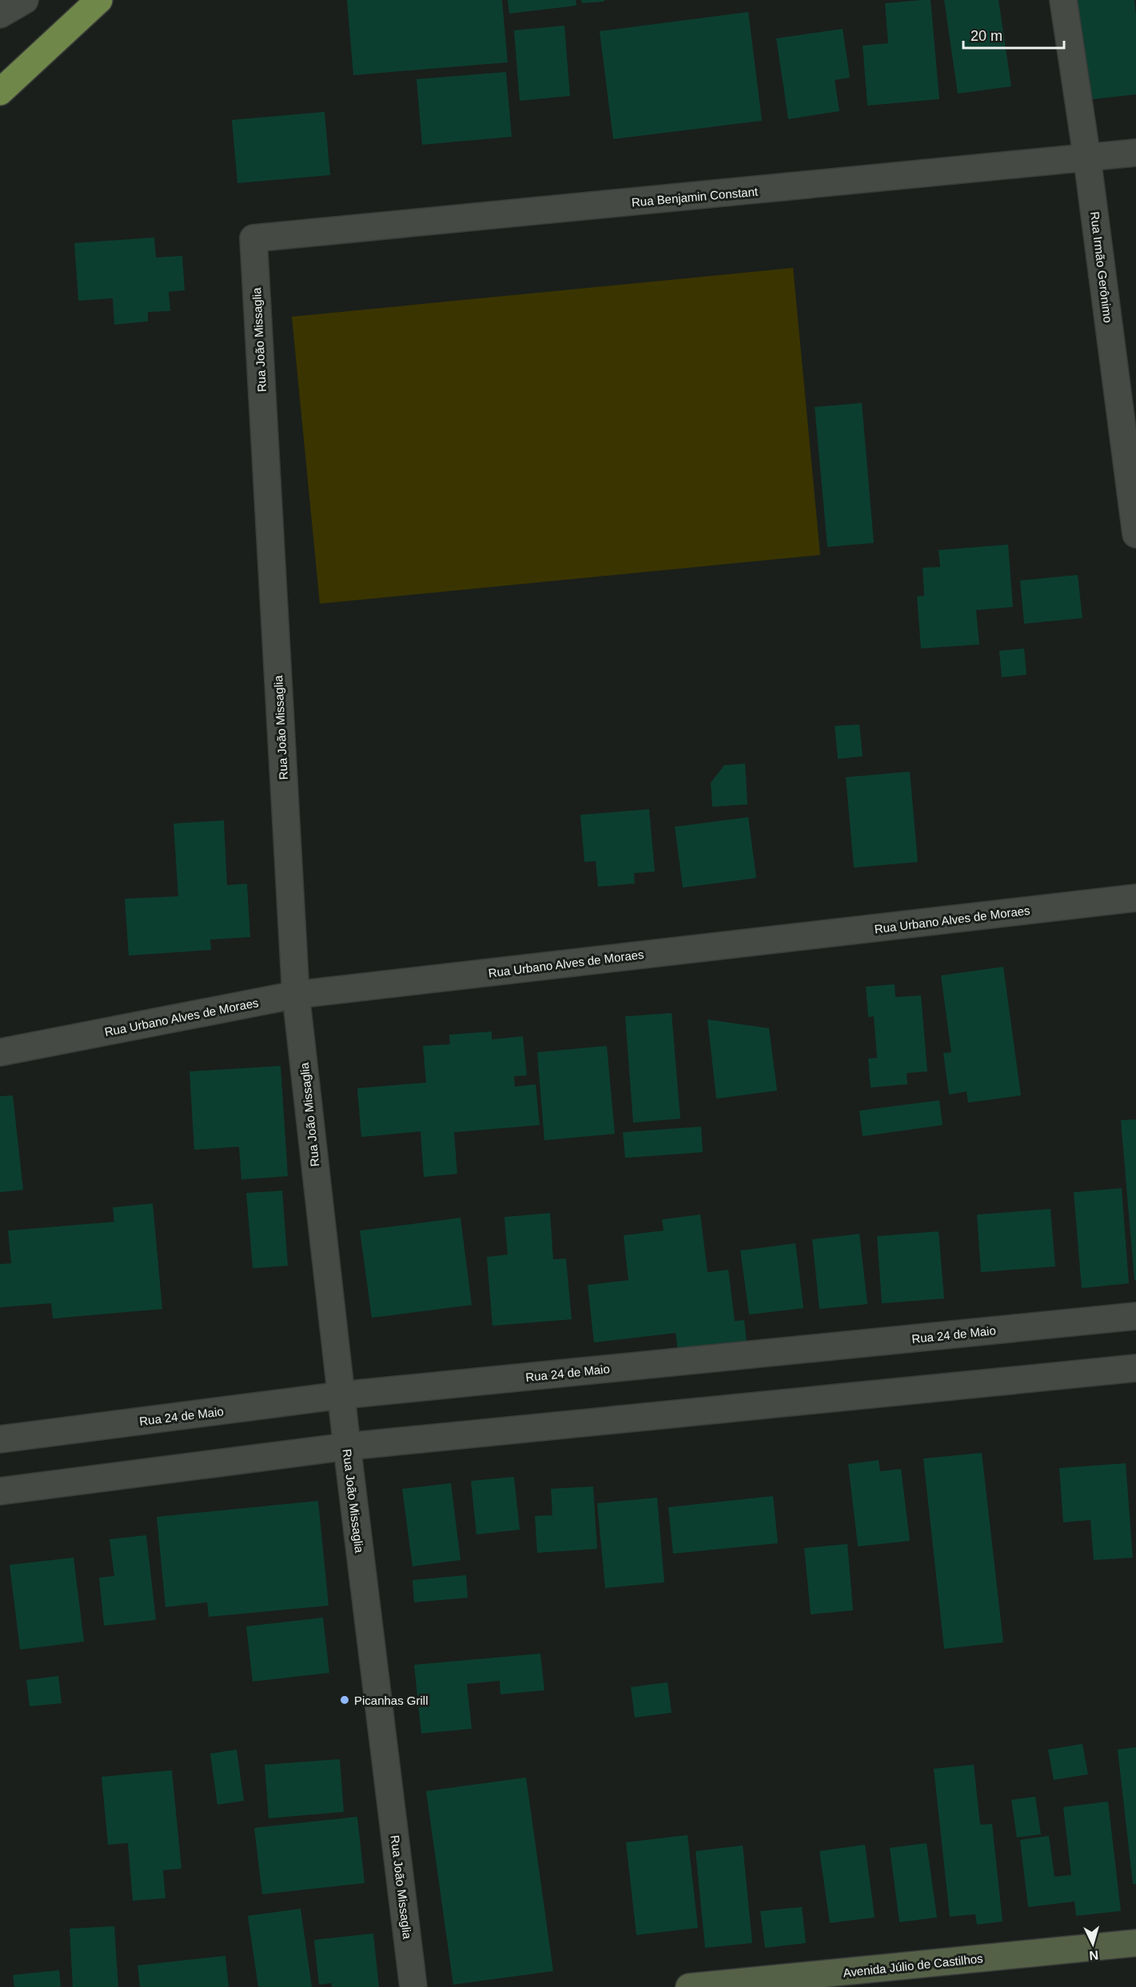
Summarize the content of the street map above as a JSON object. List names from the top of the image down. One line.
{"streets":{"main road":["Avenida Júlio de Castilhos"],"street":["Rua Benjamin Constant","Rua Irmão Gerônimo","Rua João Missaglia","Rua Urbano Alves de Moraes","Rua 24 de Maio"]},"crossings":[["Rua Benjamin Constant","Rua Irmão Gerônimo"],["Rua Benjamin Constant","Rua João Missaglia"],["Rua João Missaglia","Rua Urbano Alves de Moraes"],["Rua João Missaglia","Rua 24 de Maio"]],"places":["Picanhas Grill"],"scale_bar":"20 m","north":"bottom"}
